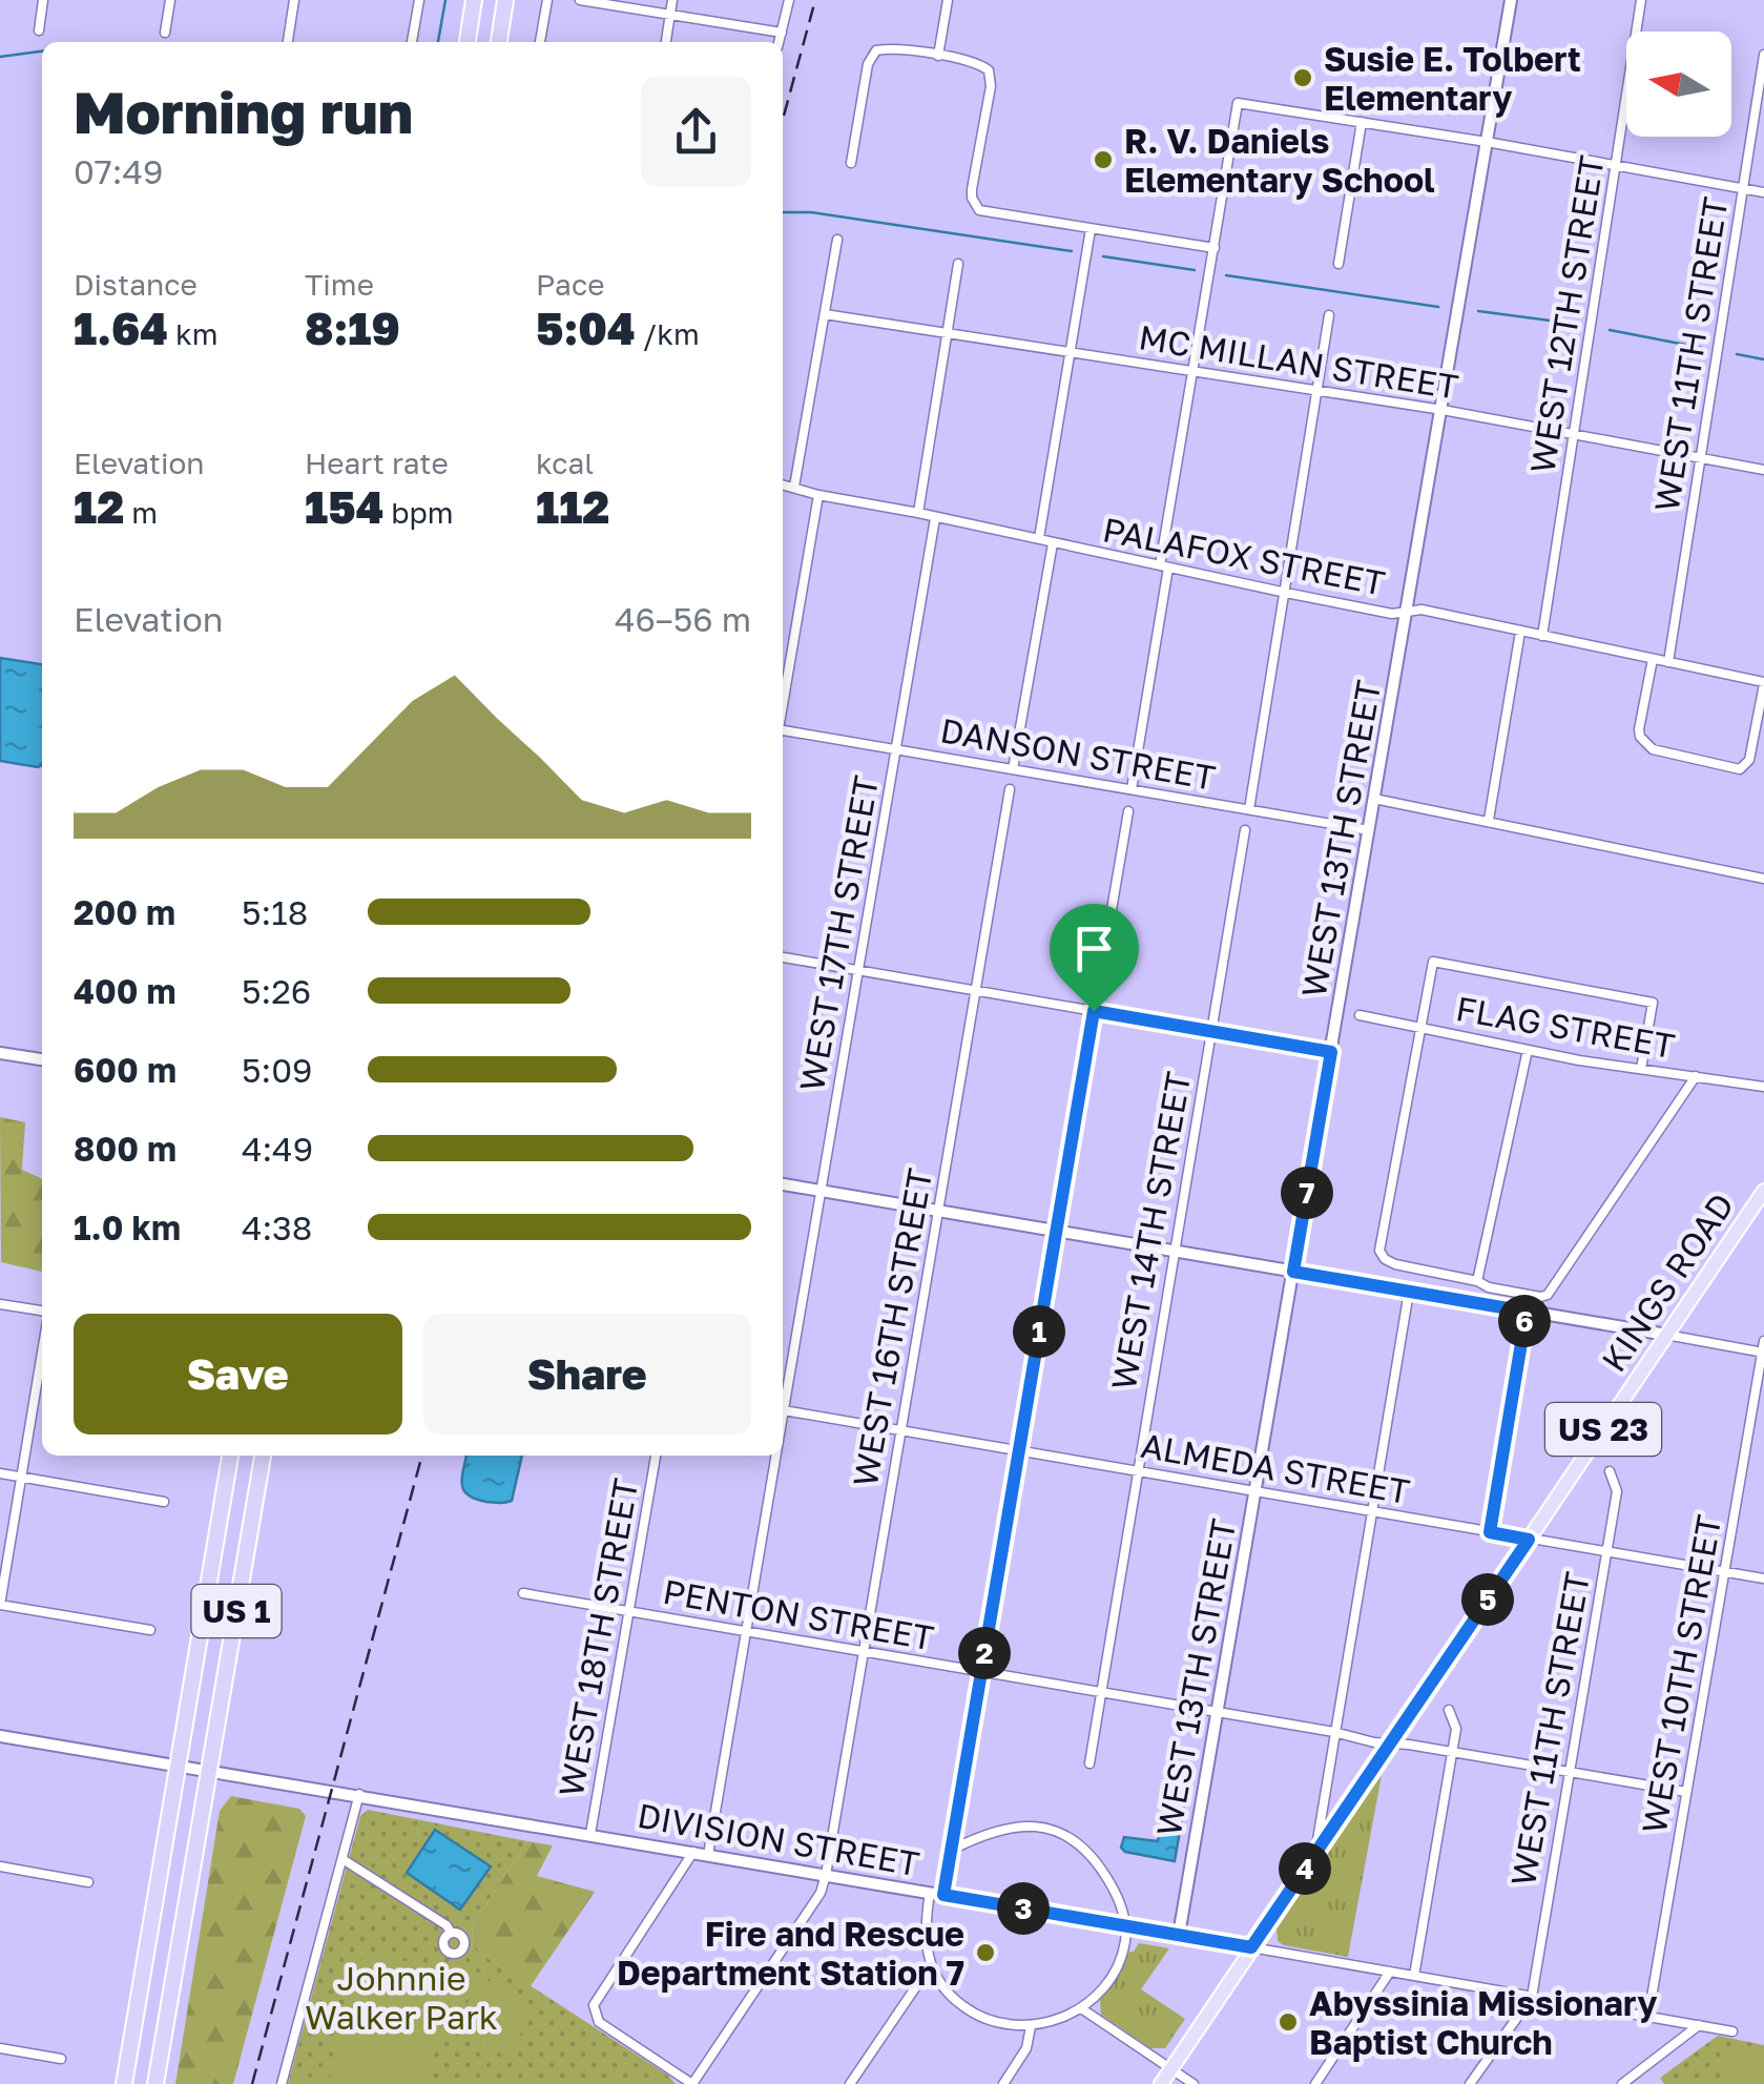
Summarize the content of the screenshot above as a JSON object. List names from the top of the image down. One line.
{"streets":{"highway":["US 1"],"main road":["KINGS ROAD","US 23"],"street":["WEST 12TH STREET","WEST 11TH STREET","MC MILLAN STREET","PALAFOX STREET","DANSON STREET","WEST 13TH STREET","WEST 17TH STREET","FLAG STREET","WEST 14TH STREET","WEST 16TH STREET","ALMEDA STREET","PENTON STREET","WEST 18TH STREET","WEST 10TH STREET","DIVISION STREET"]},"crossings":[["WEST 12TH STREET","MC MILLAN STREET"],["WEST 12TH STREET","PALAFOX STREET"],["WEST 11TH STREET","MC MILLAN STREET"],["WEST 11TH STREET","PALAFOX STREET"],["WEST 11TH STREET","ALMEDA STREET"],["WEST 11TH STREET","PENTON STREET"],["WEST 11TH STREET","DIVISION STREET"],["MC MILLAN STREET","WEST 13TH STREET"],["PALAFOX STREET","WEST 13TH STREET"],["PALAFOX STREET","WEST 17TH STREET"],["DANSON STREET","WEST 13TH STREET"],["DANSON STREET","WEST 17TH STREET"],["WEST 13TH STREET","ALMEDA STREET"],["WEST 13TH STREET","PENTON STREET"],["WEST 13TH STREET","DIVISION STREET"],["WEST 17TH STREET","PENTON STREET"],["WEST 17TH STREET","DIVISION STREET"],["WEST 14TH STREET","ALMEDA STREET"],["WEST 14TH STREET","PENTON STREET"],["KINGS ROAD","ALMEDA STREET"],["KINGS ROAD","PENTON STREET"],["KINGS ROAD","DIVISION STREET"],["WEST 16TH STREET","ALMEDA STREET"],["WEST 16TH STREET","PENTON STREET"],["WEST 16TH STREET","DIVISION STREET"],["ALMEDA STREET","WEST 10TH STREET"],["US 1","DIVISION STREET"],["PENTON STREET","WEST 18TH STREET"],["PENTON STREET","WEST 10TH STREET"],["WEST 18TH STREET","DIVISION STREET"],["WEST 10TH STREET","DIVISION STREET"]],"parks":["Johnnie Walker Park"],"places":["Susie E. Tolbert Elementary","R. V. Daniels Elementary School","Fire and Rescue Department Station 7","Abyssinia Missionary Baptist Church"],"north":"left","page":{"heading":["Morning run","07:49"],"stats":[["Distance","1.64 km"],["Time","8:19"],["Pace","5:04 /km"],["Elevation","12 m"],["Heart rate","154 bpm"],["kcal","112"]],"chart":["Elevation","46–56 m"],"list":[{"name":"200 m","note":"5:18"},{"name":"400 m","note":"5:26"},{"name":"600 m","note":"5:09"},{"name":"800 m","note":"4:49"},{"name":"1.0 km","note":"4:38"}],"pins":["7","6","1","5","2","4","3"],"buttons":["Save","Share"]}}
